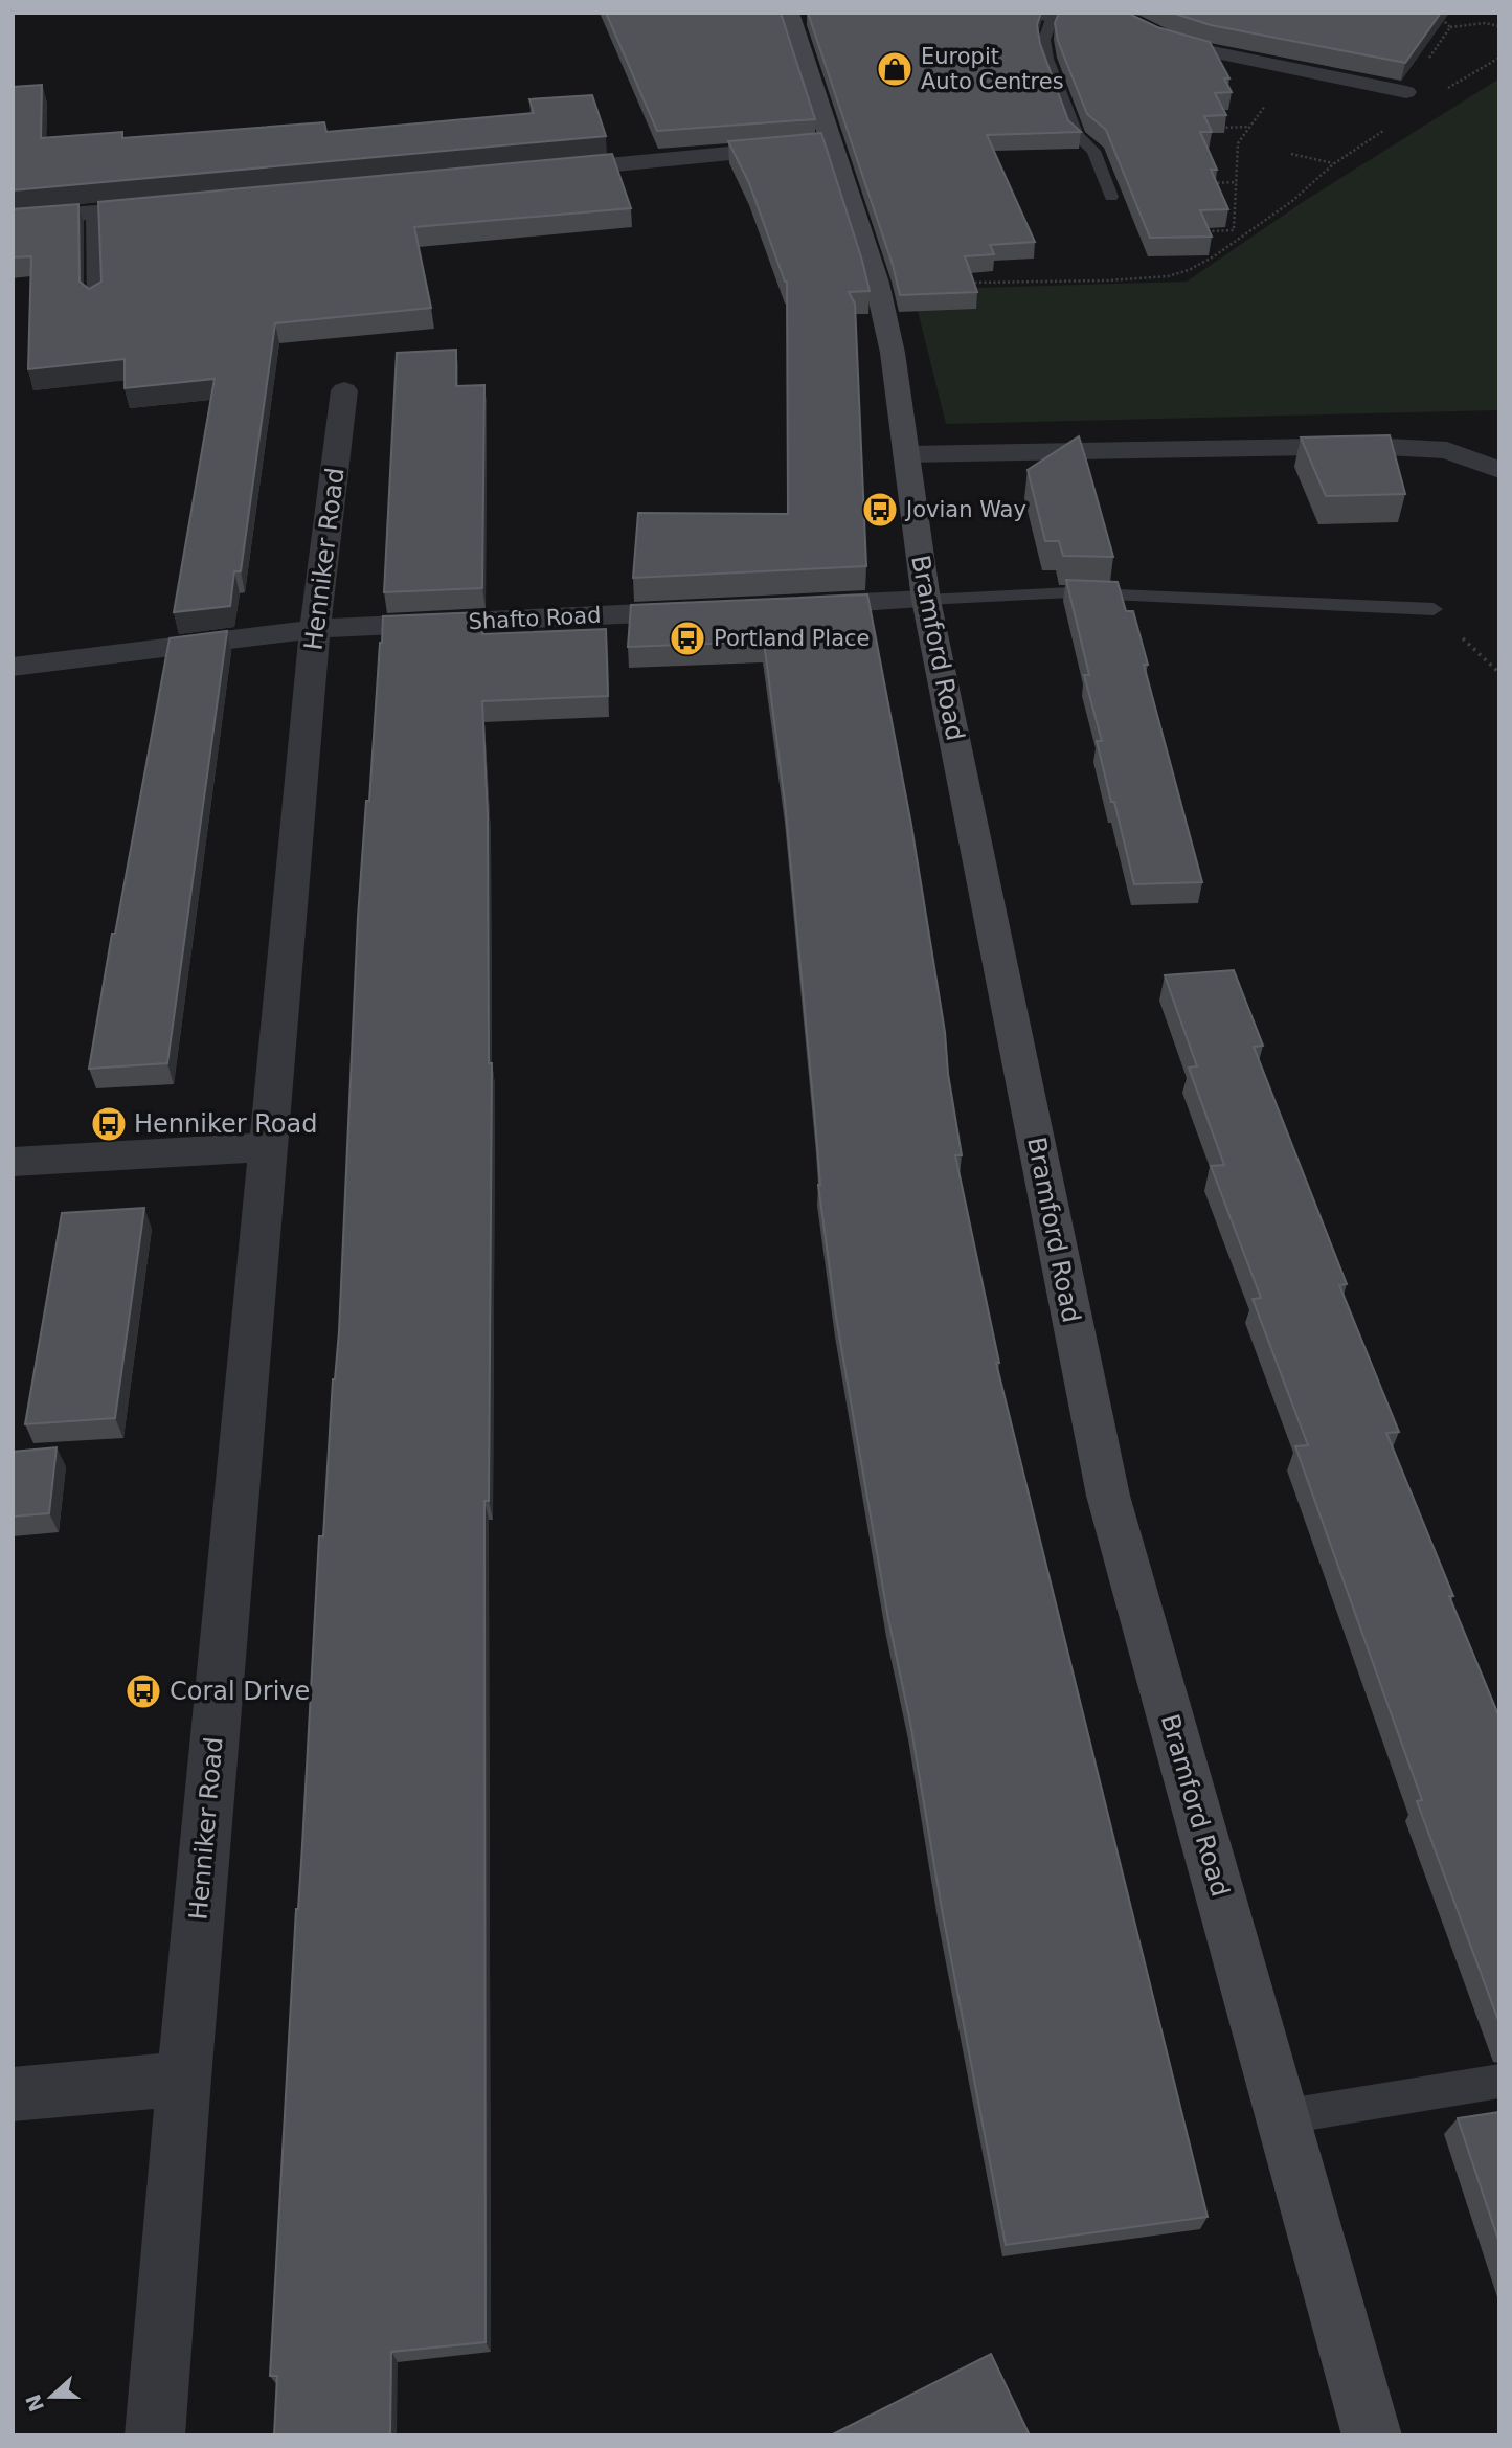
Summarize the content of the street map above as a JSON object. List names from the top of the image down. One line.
{"streets":{"main road":["Bramford Road"],"street":["Henniker Road","Shafto Road"]},"crossings":[["Henniker Road","Shafto Road"]],"places":{"shop":["Europit Auto Centres"],"bus stop":["Jovian Way","Portland Place","Henniker Road","Coral Drive"]},"north":"left"}
